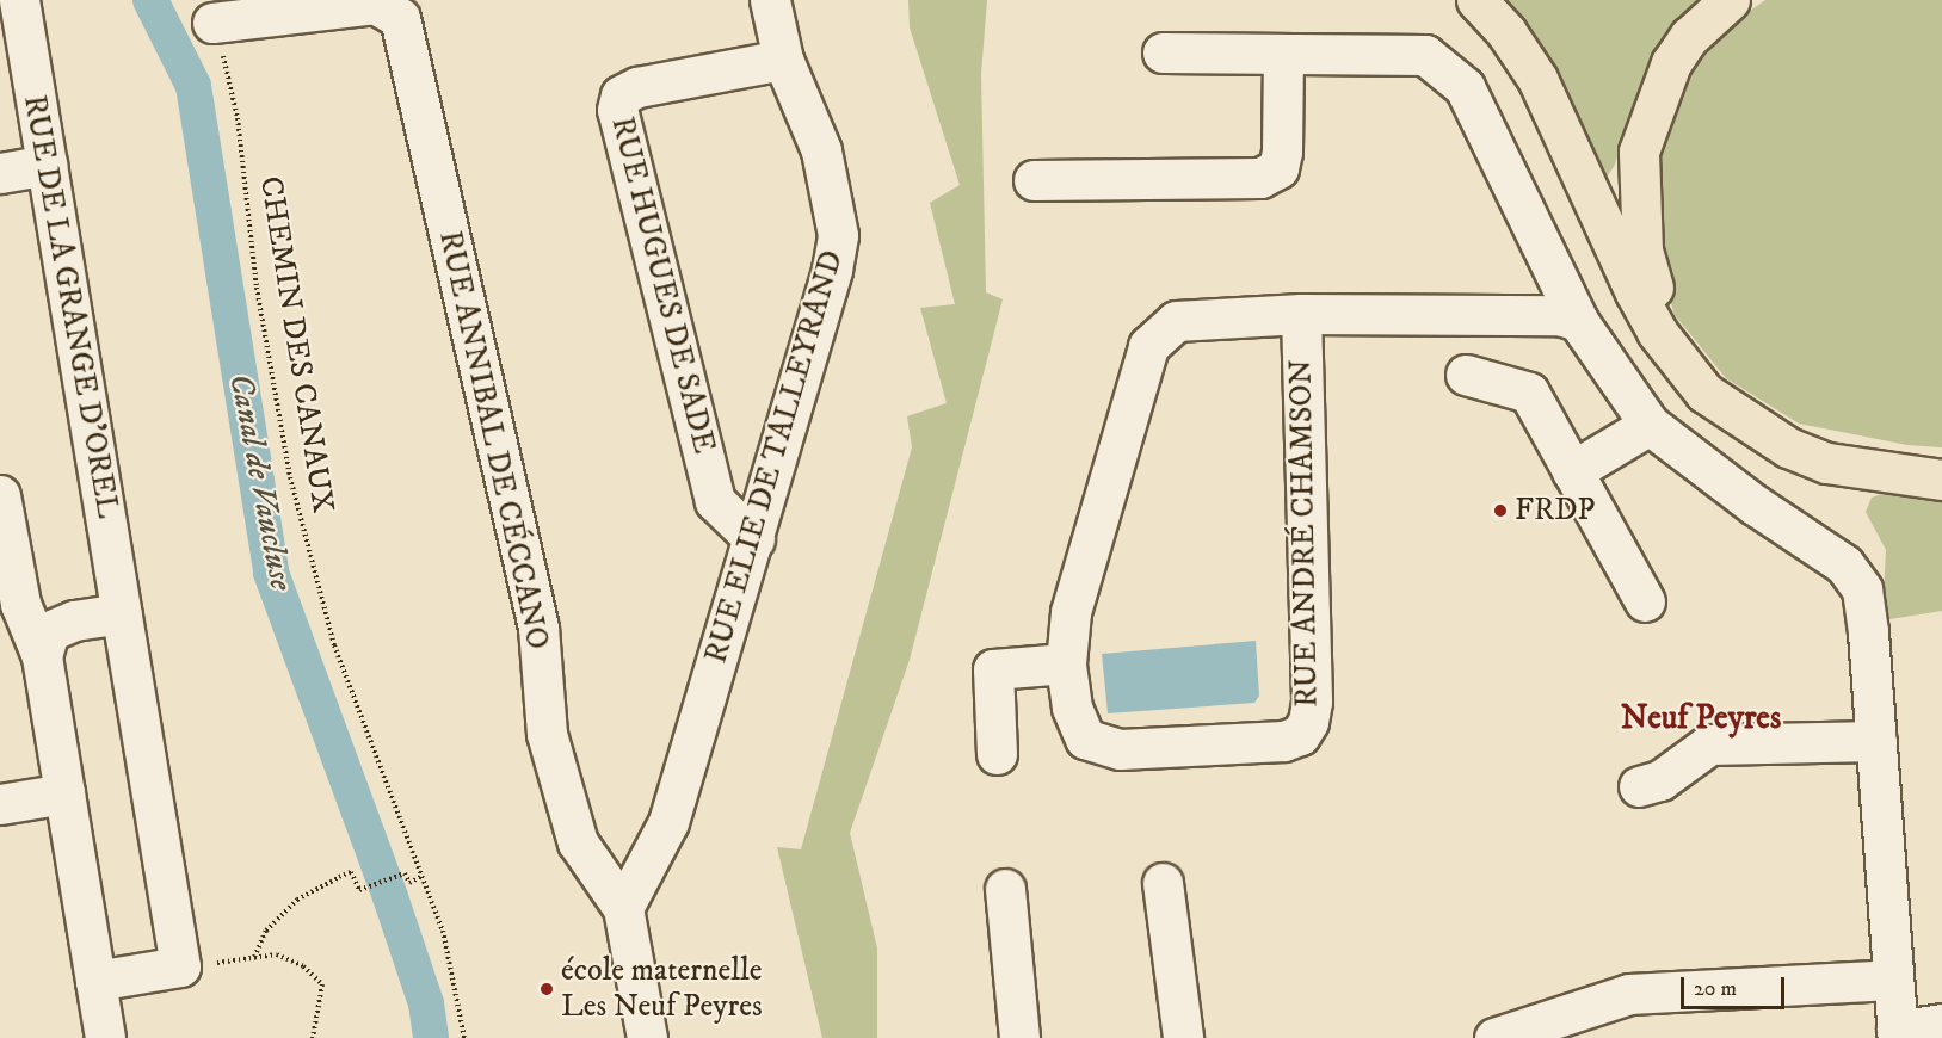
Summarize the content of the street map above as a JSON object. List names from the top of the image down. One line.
{"streets":{"street":["RUE HUGUES DE SADE","RUE DE LA GRANGE D'OREL","RUE ANNIBAL DE CÉCCANO","RUE ELIE DE TALLEYRAND","RUE ANDRÉ CHAMSON"],"path":["CHEMIN DES CANAUX"]},"crossings":[["RUE HUGUES DE SADE","RUE ELIE DE TALLEYRAND"],["CHEMIN DES CANAUX","RUE ANNIBAL DE CÉCCANO"],["RUE ANNIBAL DE CÉCCANO","RUE ELIE DE TALLEYRAND"]],"districts":["Neuf Peyres"],"water":["Canal de Vaucluse"],"places":["FRDP","école maternelle Les Neuf Peyres"],"scale_bar":"20 m"}
